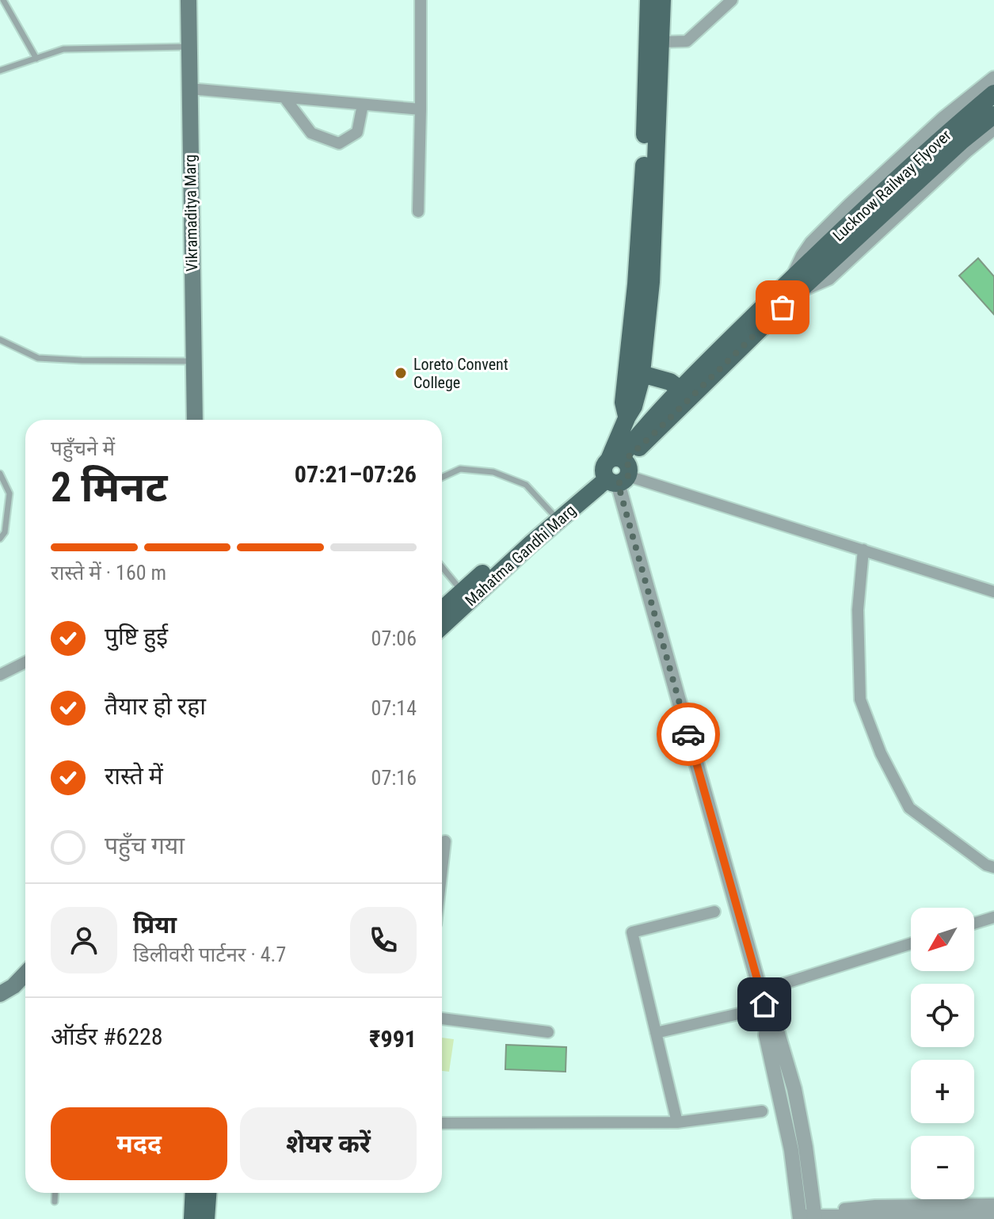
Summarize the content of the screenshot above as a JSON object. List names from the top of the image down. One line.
{"streets":{"main road":["Lucknow Railway Flyover","Vikramaditya Marg","Mahatma Gandhi Marg"]},"crossings":[["Lucknow Railway Flyover","Mahatma Gandhi Marg"]],"places":["Loreto Convent College"],"north":"bottom left","page":{"heading":["2 मिनट","पहुँचने में","07:21–07:26"],"panel":["प्रिया","डिलीवरी पार्टनर · 4.7","ऑर्डर #6228","₹991"],"bar":"रास्ते में · 160 m","list":[["पुष्टि हुई","07:06"],["तैयार हो रहा","07:14"],["रास्ते में","07:16"],"पहुँच गया"],"map_buttons":["+","−"],"buttons":["मदद","शेयर करें"]}}
